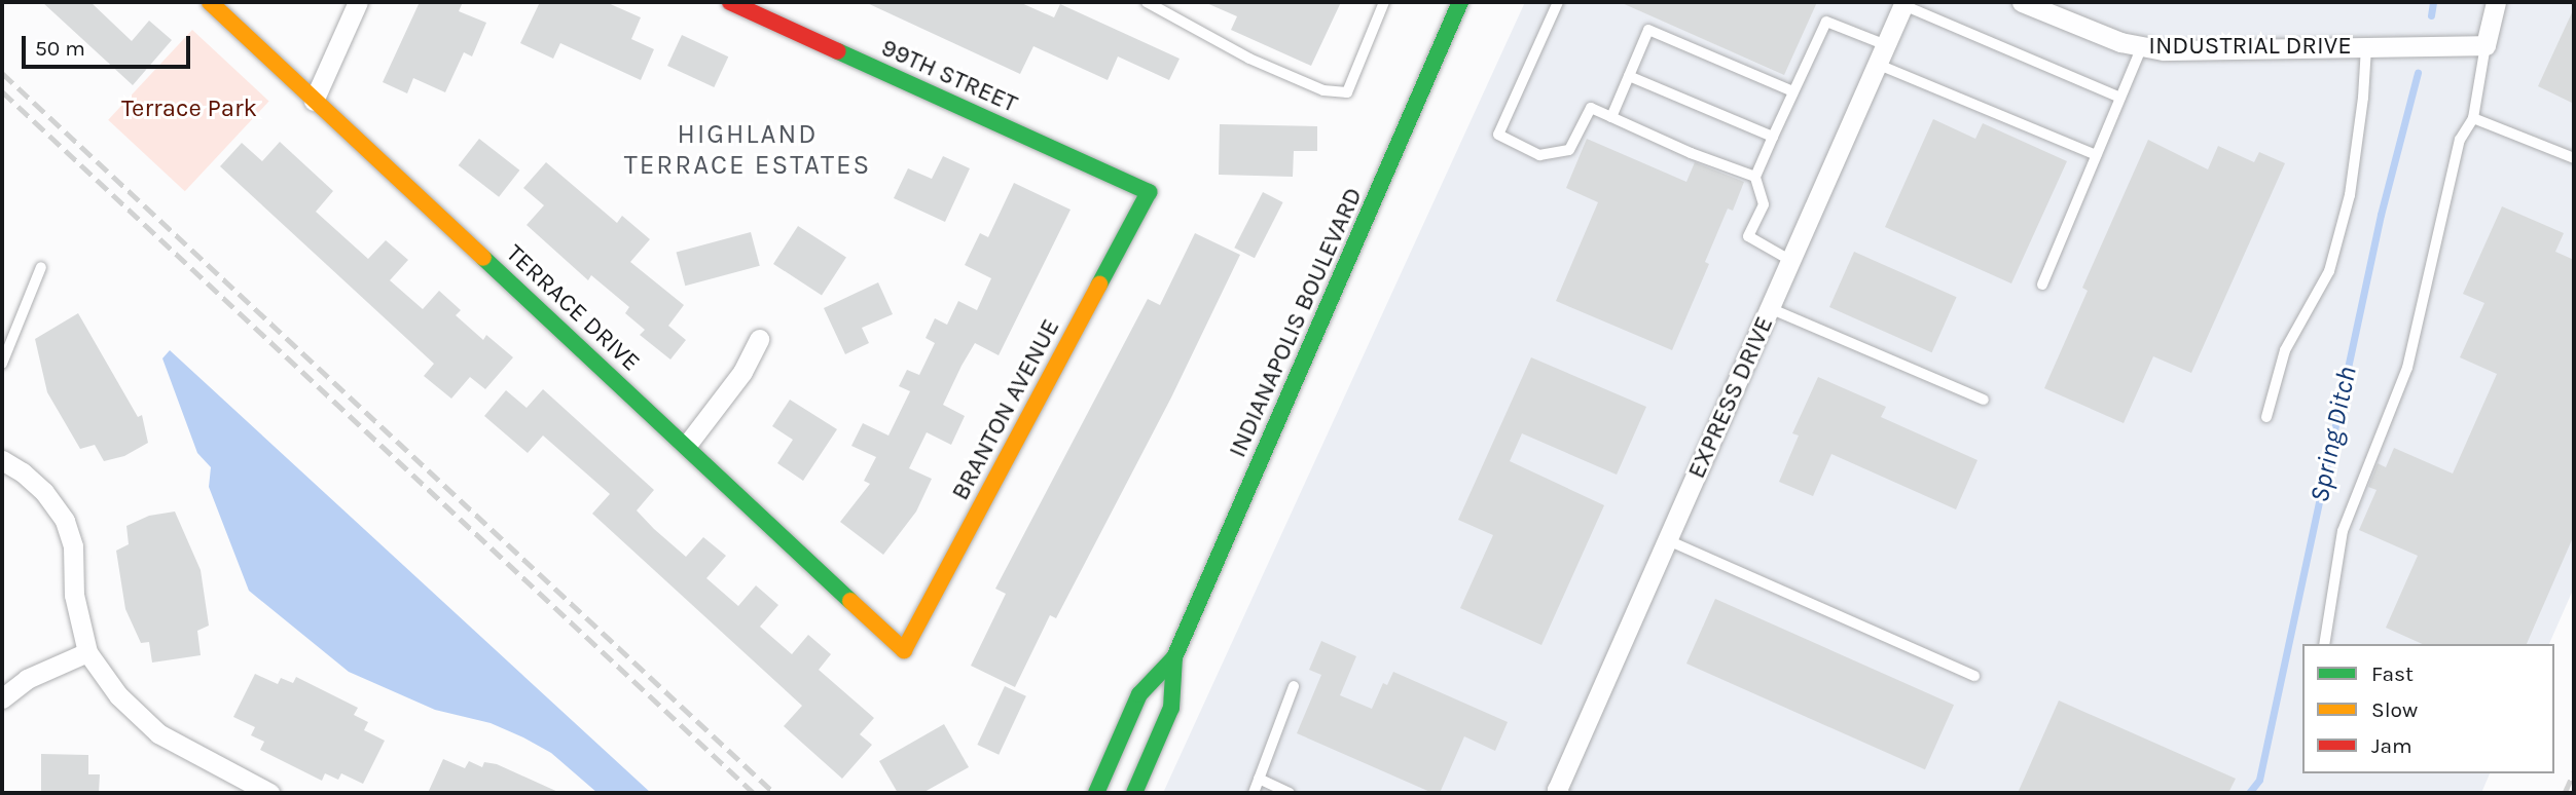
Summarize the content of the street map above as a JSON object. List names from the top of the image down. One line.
{"streets":{"main road":["99TH STREET","TERRACE DRIVE","INDIANAPOLIS BOULEVARD","BRANTON AVENUE"],"street":["INDUSTRIAL DRIVE","EXPRESS DRIVE"]},"crossings":[["99TH STREET","BRANTON AVENUE"],["TERRACE DRIVE","BRANTON AVENUE"]],"districts":["HIGHLAND TERRACE ESTATES"],"water":["Spring Ditch"],"parks":["Terrace Park"],"legend":["Fast","Slow","Jam"],"scale_bar":"50 m"}
